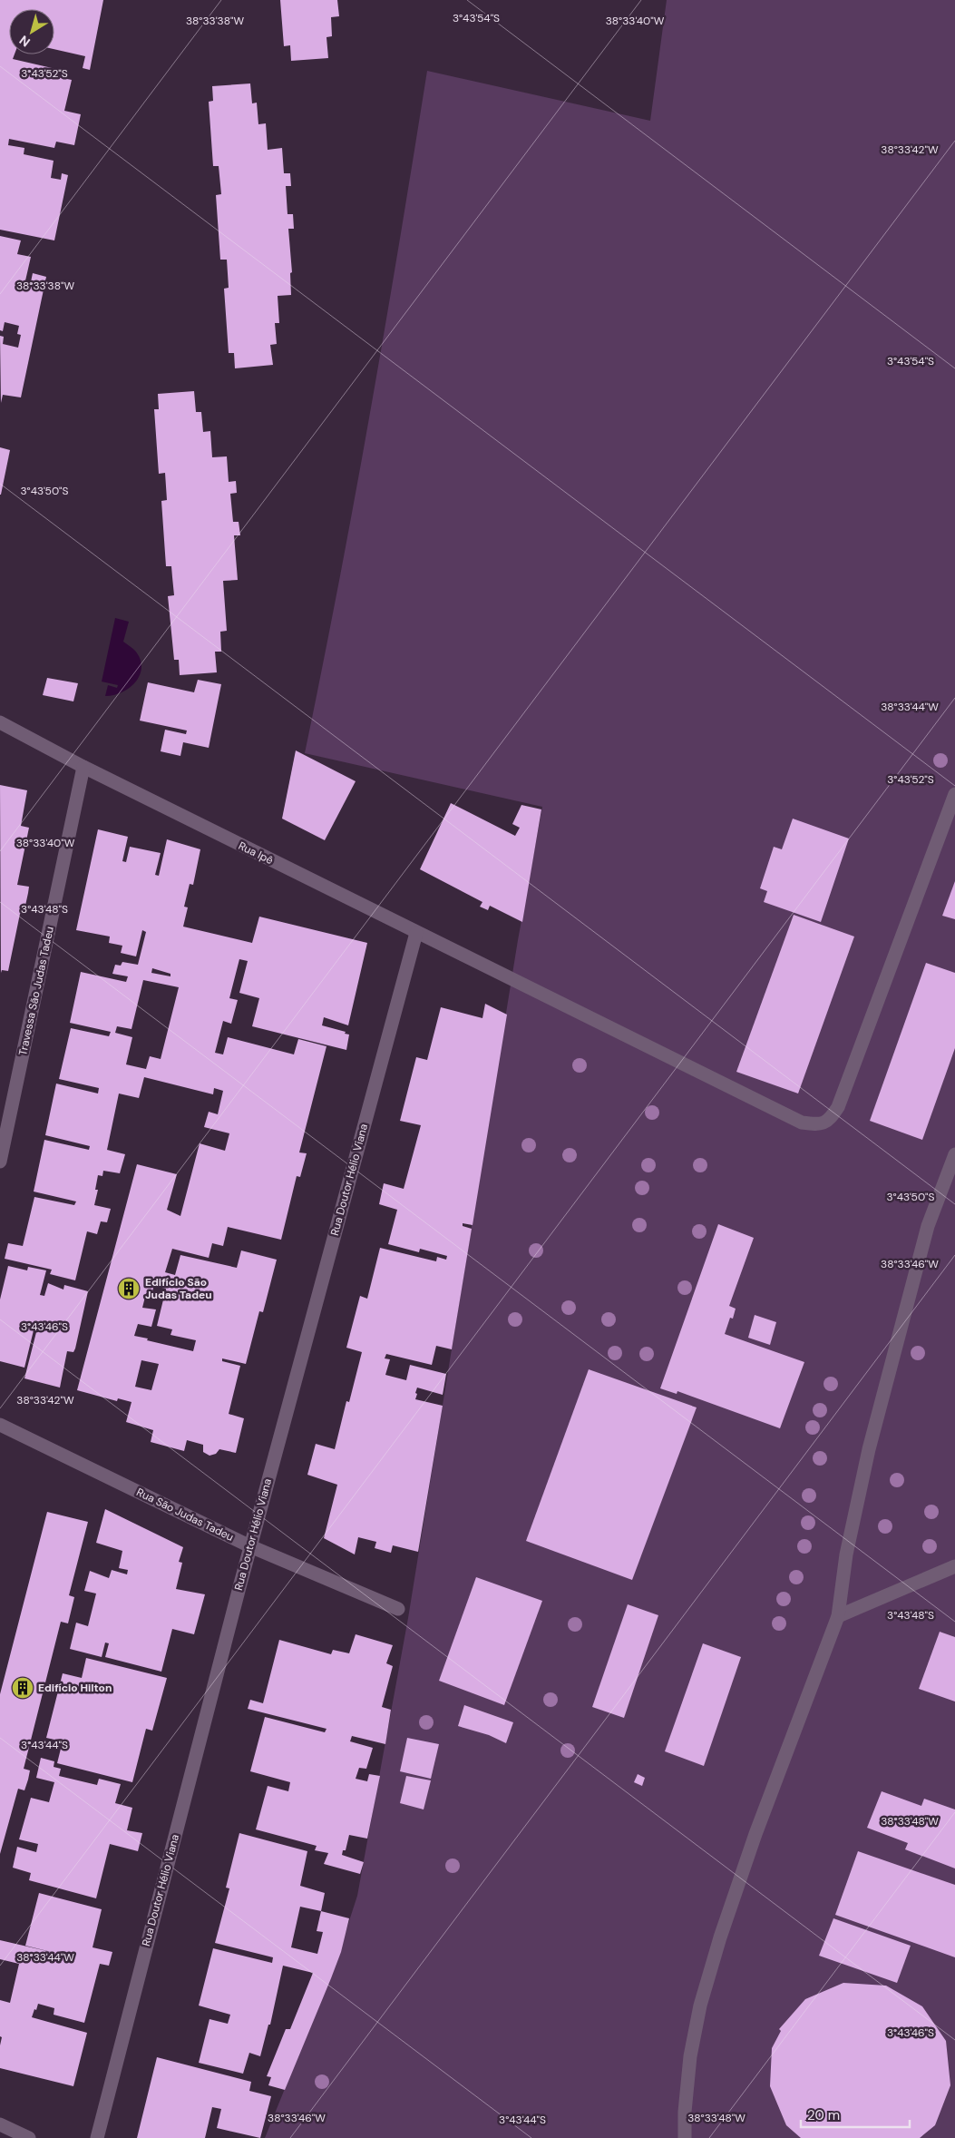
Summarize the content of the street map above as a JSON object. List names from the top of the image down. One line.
{"streets":{"street":["Rua Ipê","Travessa São Judas Tadeu","Rua Doutor Hélio Viana","Rua São Judas Tadeu"]},"crossings":[["Rua Ipê","Travessa São Judas Tadeu"],["Rua Ipê","Rua Doutor Hélio Viana"],["Rua Doutor Hélio Viana","Rua São Judas Tadeu"]],"places":{"building":["Edifício São Judas Tadeu","Edifício Hilton"]},"scale_bar":"20 m","north":"bottom left","coordinates":["3°43'54\"S","38°33'38\"W","38°33'40\"W","3°43'52\"S","38°33'42\"W","3°43'50\"S","38°33'44\"W","3°43'48\"S","38°33'46\"W","3°43'46\"S","3°43'44\"S","38°33'48\"W"]}
